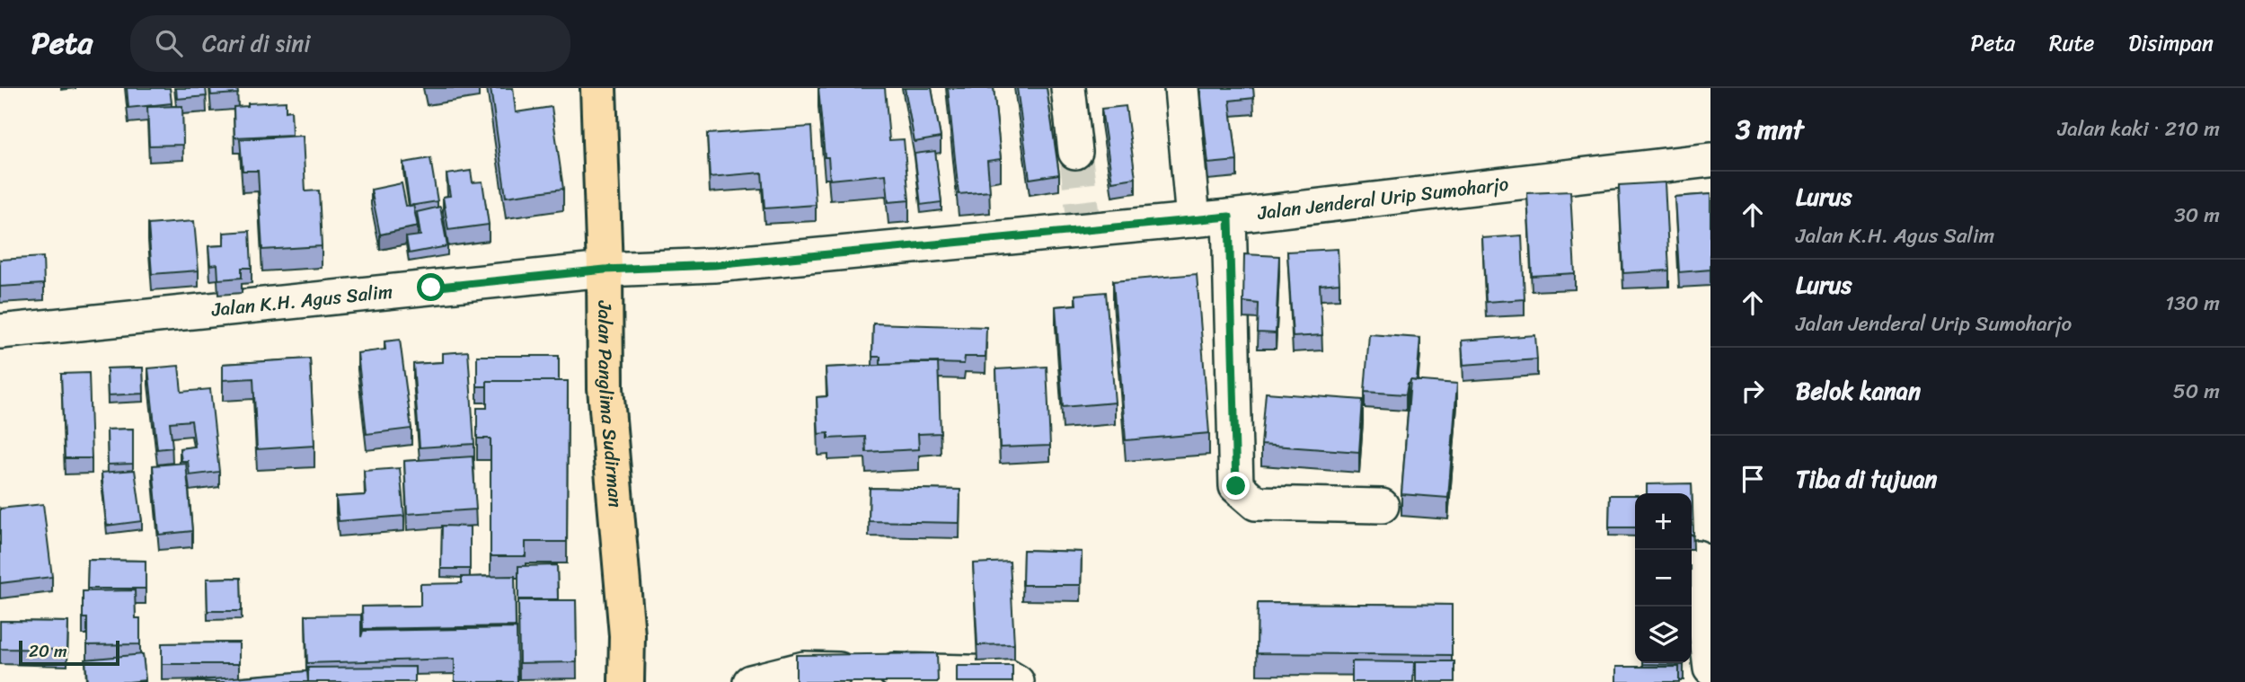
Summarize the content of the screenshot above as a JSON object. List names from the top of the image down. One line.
{"streets":{"highway":["Jalan Panglima Sudirman"],"street":["Jalan Jenderal Urip Sumoharjo","Jalan K.H. Agus Salim"]},"crossings":[["Jalan Jenderal Urip Sumoharjo","Jalan K.H. Agus Salim"],["Jalan Jenderal Urip Sumoharjo","Jalan Panglima Sudirman"],["Jalan K.H. Agus Salim","Jalan Panglima Sudirman"]],"scale_bar":"20 m","page":{"header":"Peta","search":"Cari di sini","nav":["Peta","Rute","Disimpan"],"heading":["3 mnt","Jalan kaki · 210 m"],"list":[["Lurus","Jalan K.H. Agus Salim","30 m"],["Lurus","Jalan Jenderal Urip Sumoharjo","130 m"],["Belok kanan","50 m"],"Tiba di tujuan"],"map_buttons":["+","−"],"scale":"20 m"}}
